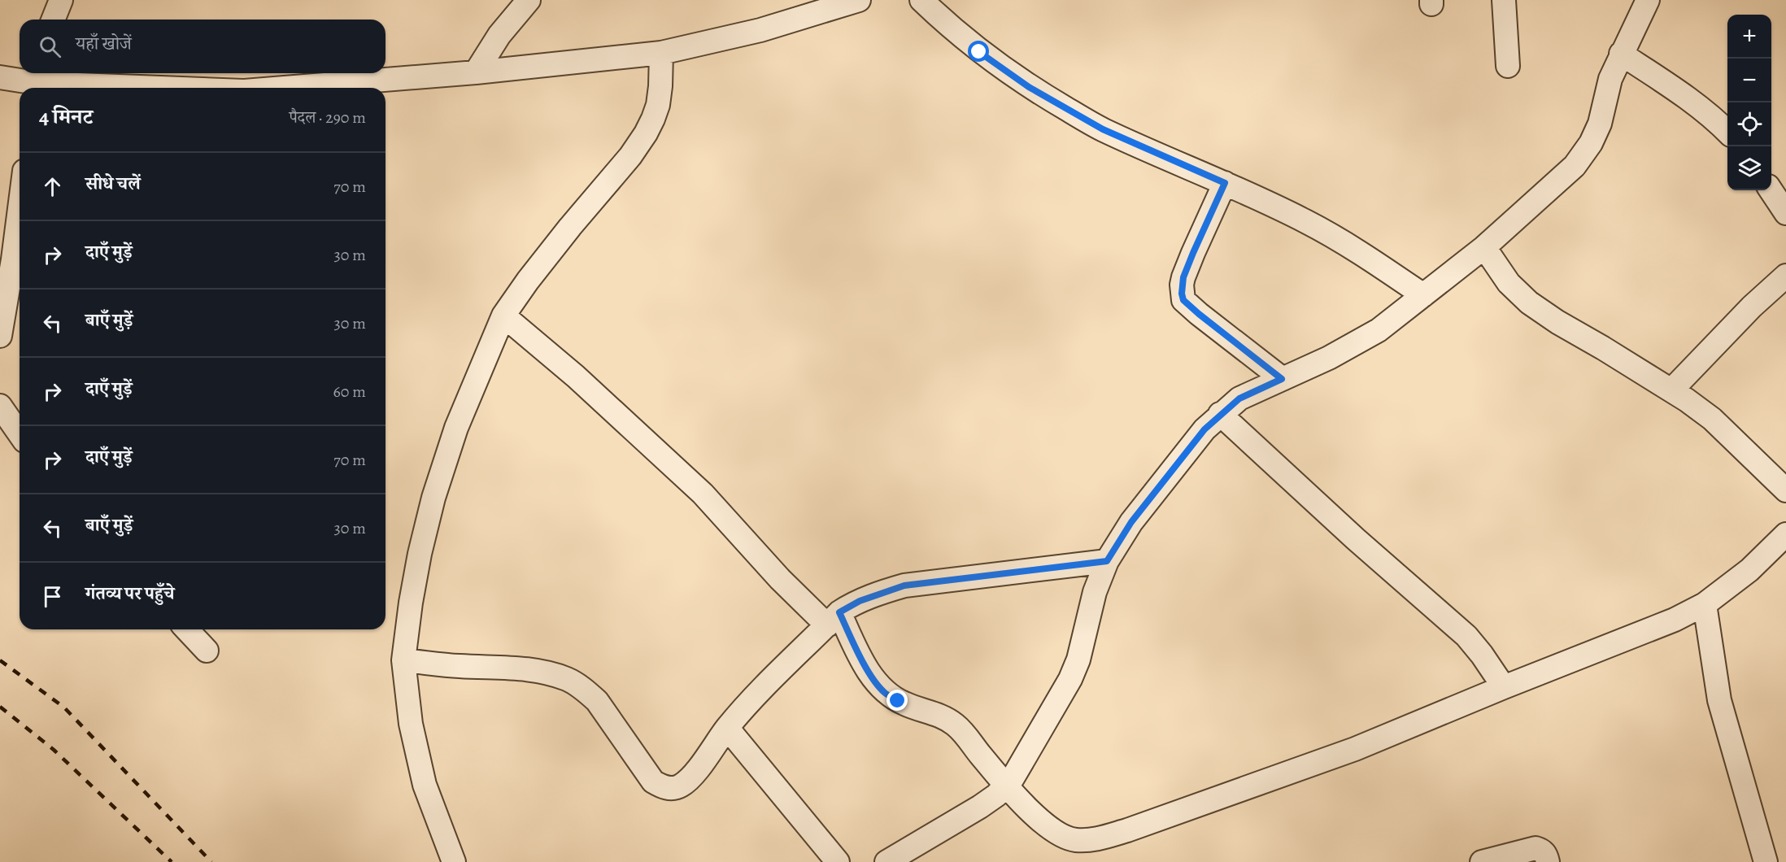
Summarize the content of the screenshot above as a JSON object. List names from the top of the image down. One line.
{"page":{"map_buttons":["+","−"],"search":"यहाँ खोजें","heading":["4 मिनट","पैदल · 290 m"],"list":[["सीधे चलें","70 m"],["दाएँ मुड़ें","30 m"],["बाएँ मुड़ें","30 m"],["दाएँ मुड़ें","60 m"],["दाएँ मुड़ें","70 m"],["बाएँ मुड़ें","30 m"],"गंतव्य पर पहुँचे"]}}
